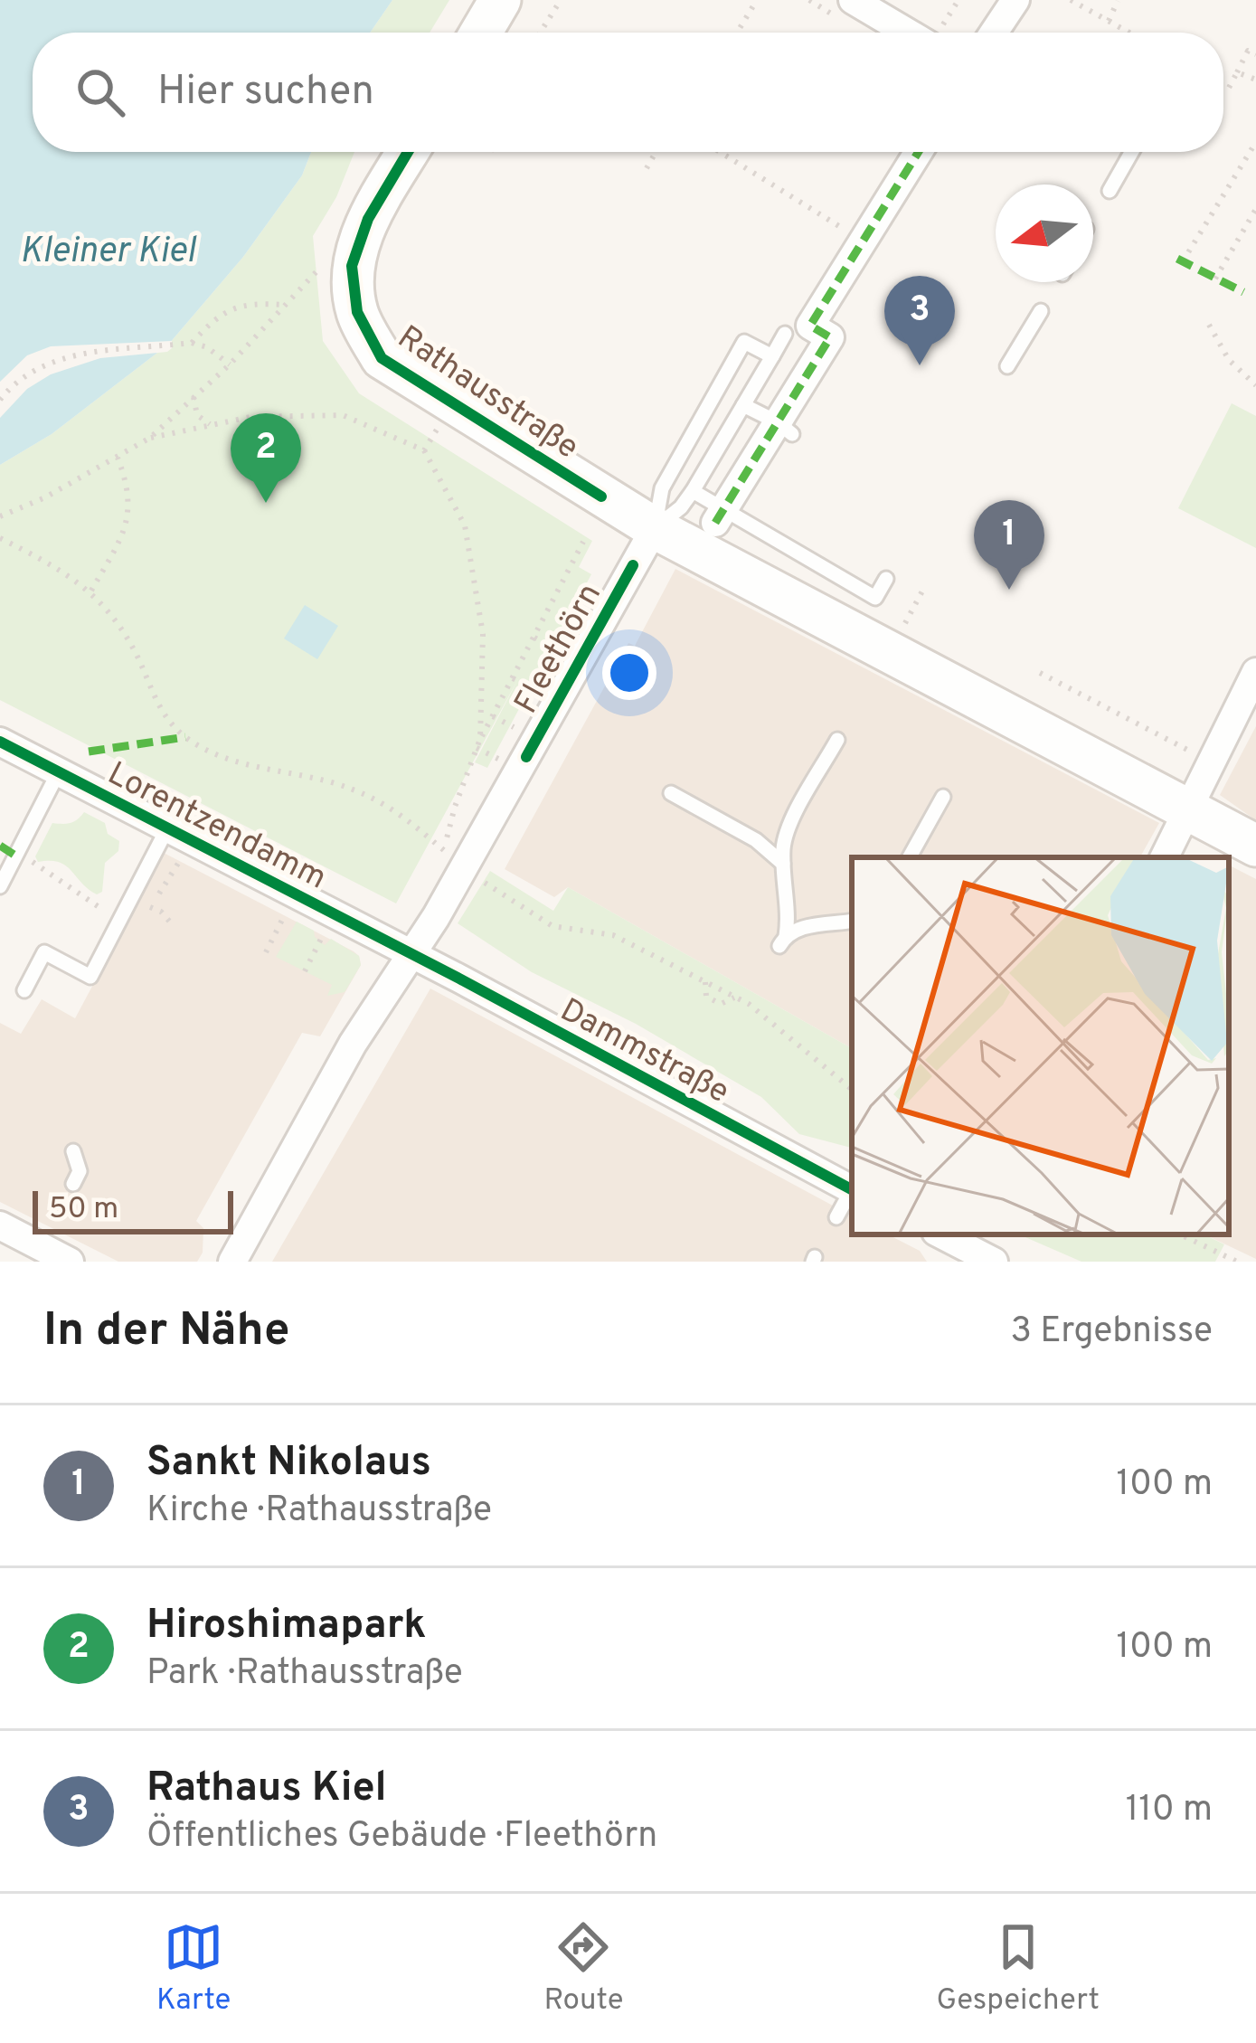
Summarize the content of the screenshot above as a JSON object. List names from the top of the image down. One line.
{"streets":{"street":["Rathausstraße","Fleethörn","Lorentzendamm","Dammstraße"]},"crossings":[["Rathausstraße","Fleethörn"],["Fleethörn","Lorentzendamm"],["Fleethörn","Dammstraße"],["Lorentzendamm","Dammstraße"]],"water":["Kleiner Kiel"],"scale_bar":"50 m","north":"left","page":{"search":"Hier suchen","pins":["3","2","1"],"scale":"50 m","heading":["In der Nähe","3 Ergebnisse"],"list":[{"mark":"1","name":"Sankt Nikolaus","note":"Kirche · Rathausstraße","value":"100 m"},{"mark":"2","name":"Hiroshimapark","note":"Park · Rathausstraße","value":"100 m"},{"mark":"3","name":"Rathaus Kiel","note":"Öffentliches Gebäude · Fleethörn","value":"110 m"}],"nav":["Karte","Route","Gespeichert"]}}
